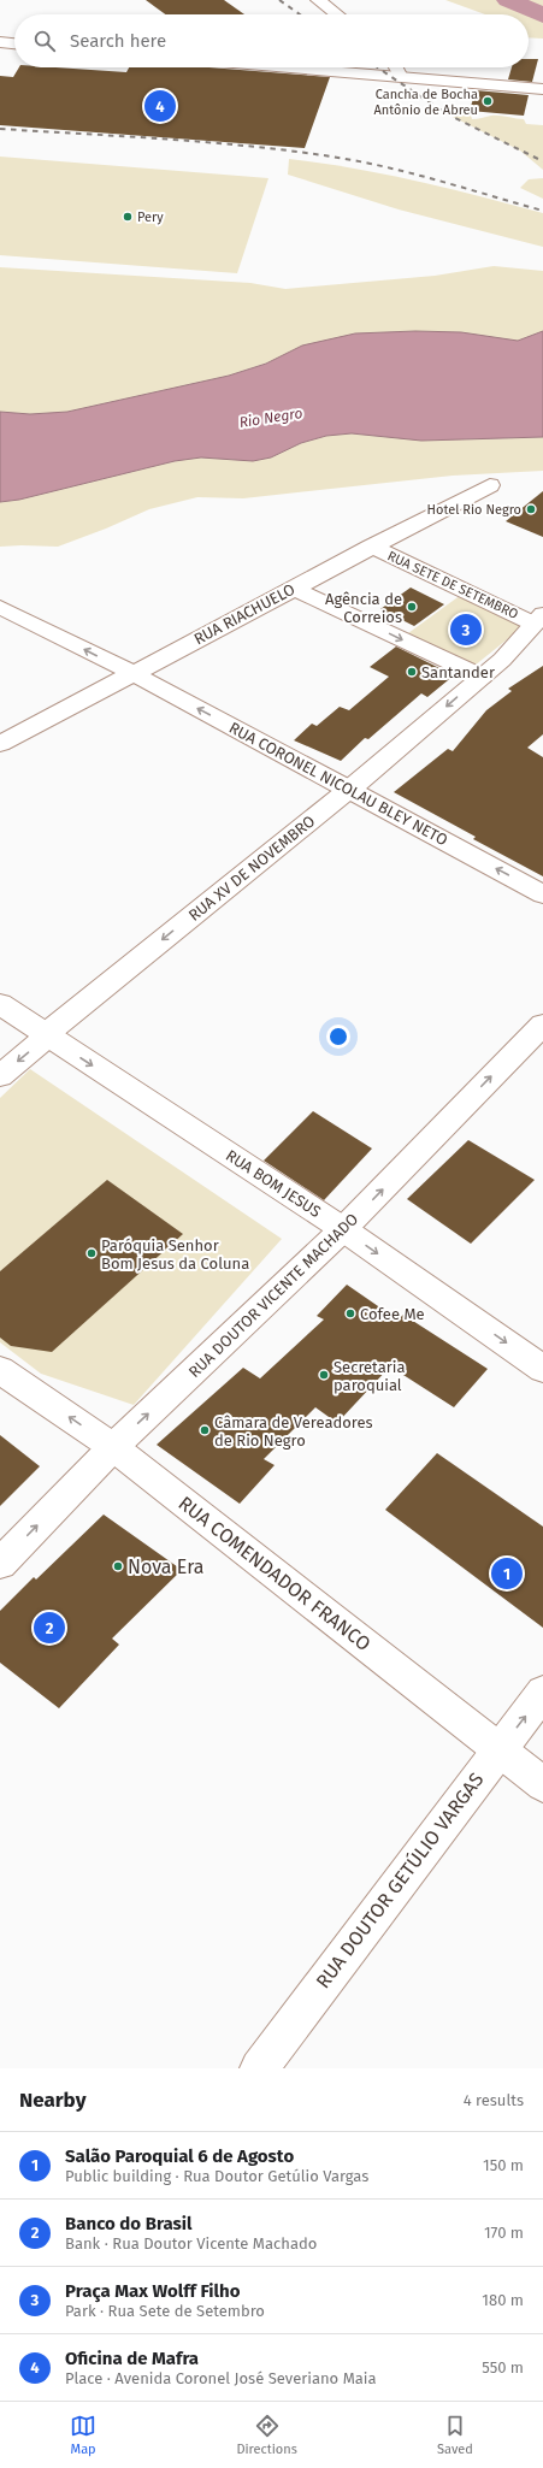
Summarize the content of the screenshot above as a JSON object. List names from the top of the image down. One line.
{"streets":{"street":["RUA SETE DE SETEMBRO","RUA RIACHUELO","RUA CORONEL NICOLAU BLEY NETO","RUA XV DE NOVEMBRO","RUA BOM JESUS","RUA DOUTOR VICENTE MACHADO","RUA COMENDADOR FRANCO","RUA DOUTOR GETÚLIO VARGAS"]},"crossings":[["RUA SETE DE SETEMBRO","RUA RIACHUELO"],["RUA SETE DE SETEMBRO","RUA XV DE NOVEMBRO"],["RUA RIACHUELO","RUA CORONEL NICOLAU BLEY NETO"],["RUA CORONEL NICOLAU BLEY NETO","RUA XV DE NOVEMBRO"],["RUA XV DE NOVEMBRO","RUA BOM JESUS"],["RUA BOM JESUS","RUA DOUTOR VICENTE MACHADO"],["RUA DOUTOR VICENTE MACHADO","RUA COMENDADOR FRANCO"],["RUA COMENDADOR FRANCO","RUA DOUTOR GETÚLIO VARGAS"]],"one_way":["RUA XV DE NOVEMBRO","RUA BOM JESUS","RUA DOUTOR VICENTE MACHADO"],"water":["Rio Negro"],"places":["Cancha de Bocha Antônio de Abreu","Pery","Hotel Rio Negro","Agência de Correios","Santander","Paróquia Senhor Bom Jesus da Coluna","Cofee Me","Secretaria paroquial","Câmara de Vereadores de Rio Negro","Nova Era"],"page":{"search":"Search here","pins":["4","3","1","2"],"heading":["Nearby","4 results"],"list":[{"mark":"1","name":"Salão Paroquial 6 de Agosto","note":"Public building · Rua Doutor Getúlio Vargas","value":"150 m"},{"mark":"2","name":"Banco do Brasil","note":"Bank · Rua Doutor Vicente Machado","value":"170 m"},{"mark":"3","name":"Praça Max Wolff Filho","note":"Park · Rua Sete de Setembro","value":"180 m"},{"mark":"4","name":"Oficina de Mafra","note":"Place · Avenida Coronel José Severiano Maia","value":"550 m"}],"nav":["Map","Directions","Saved"]}}
